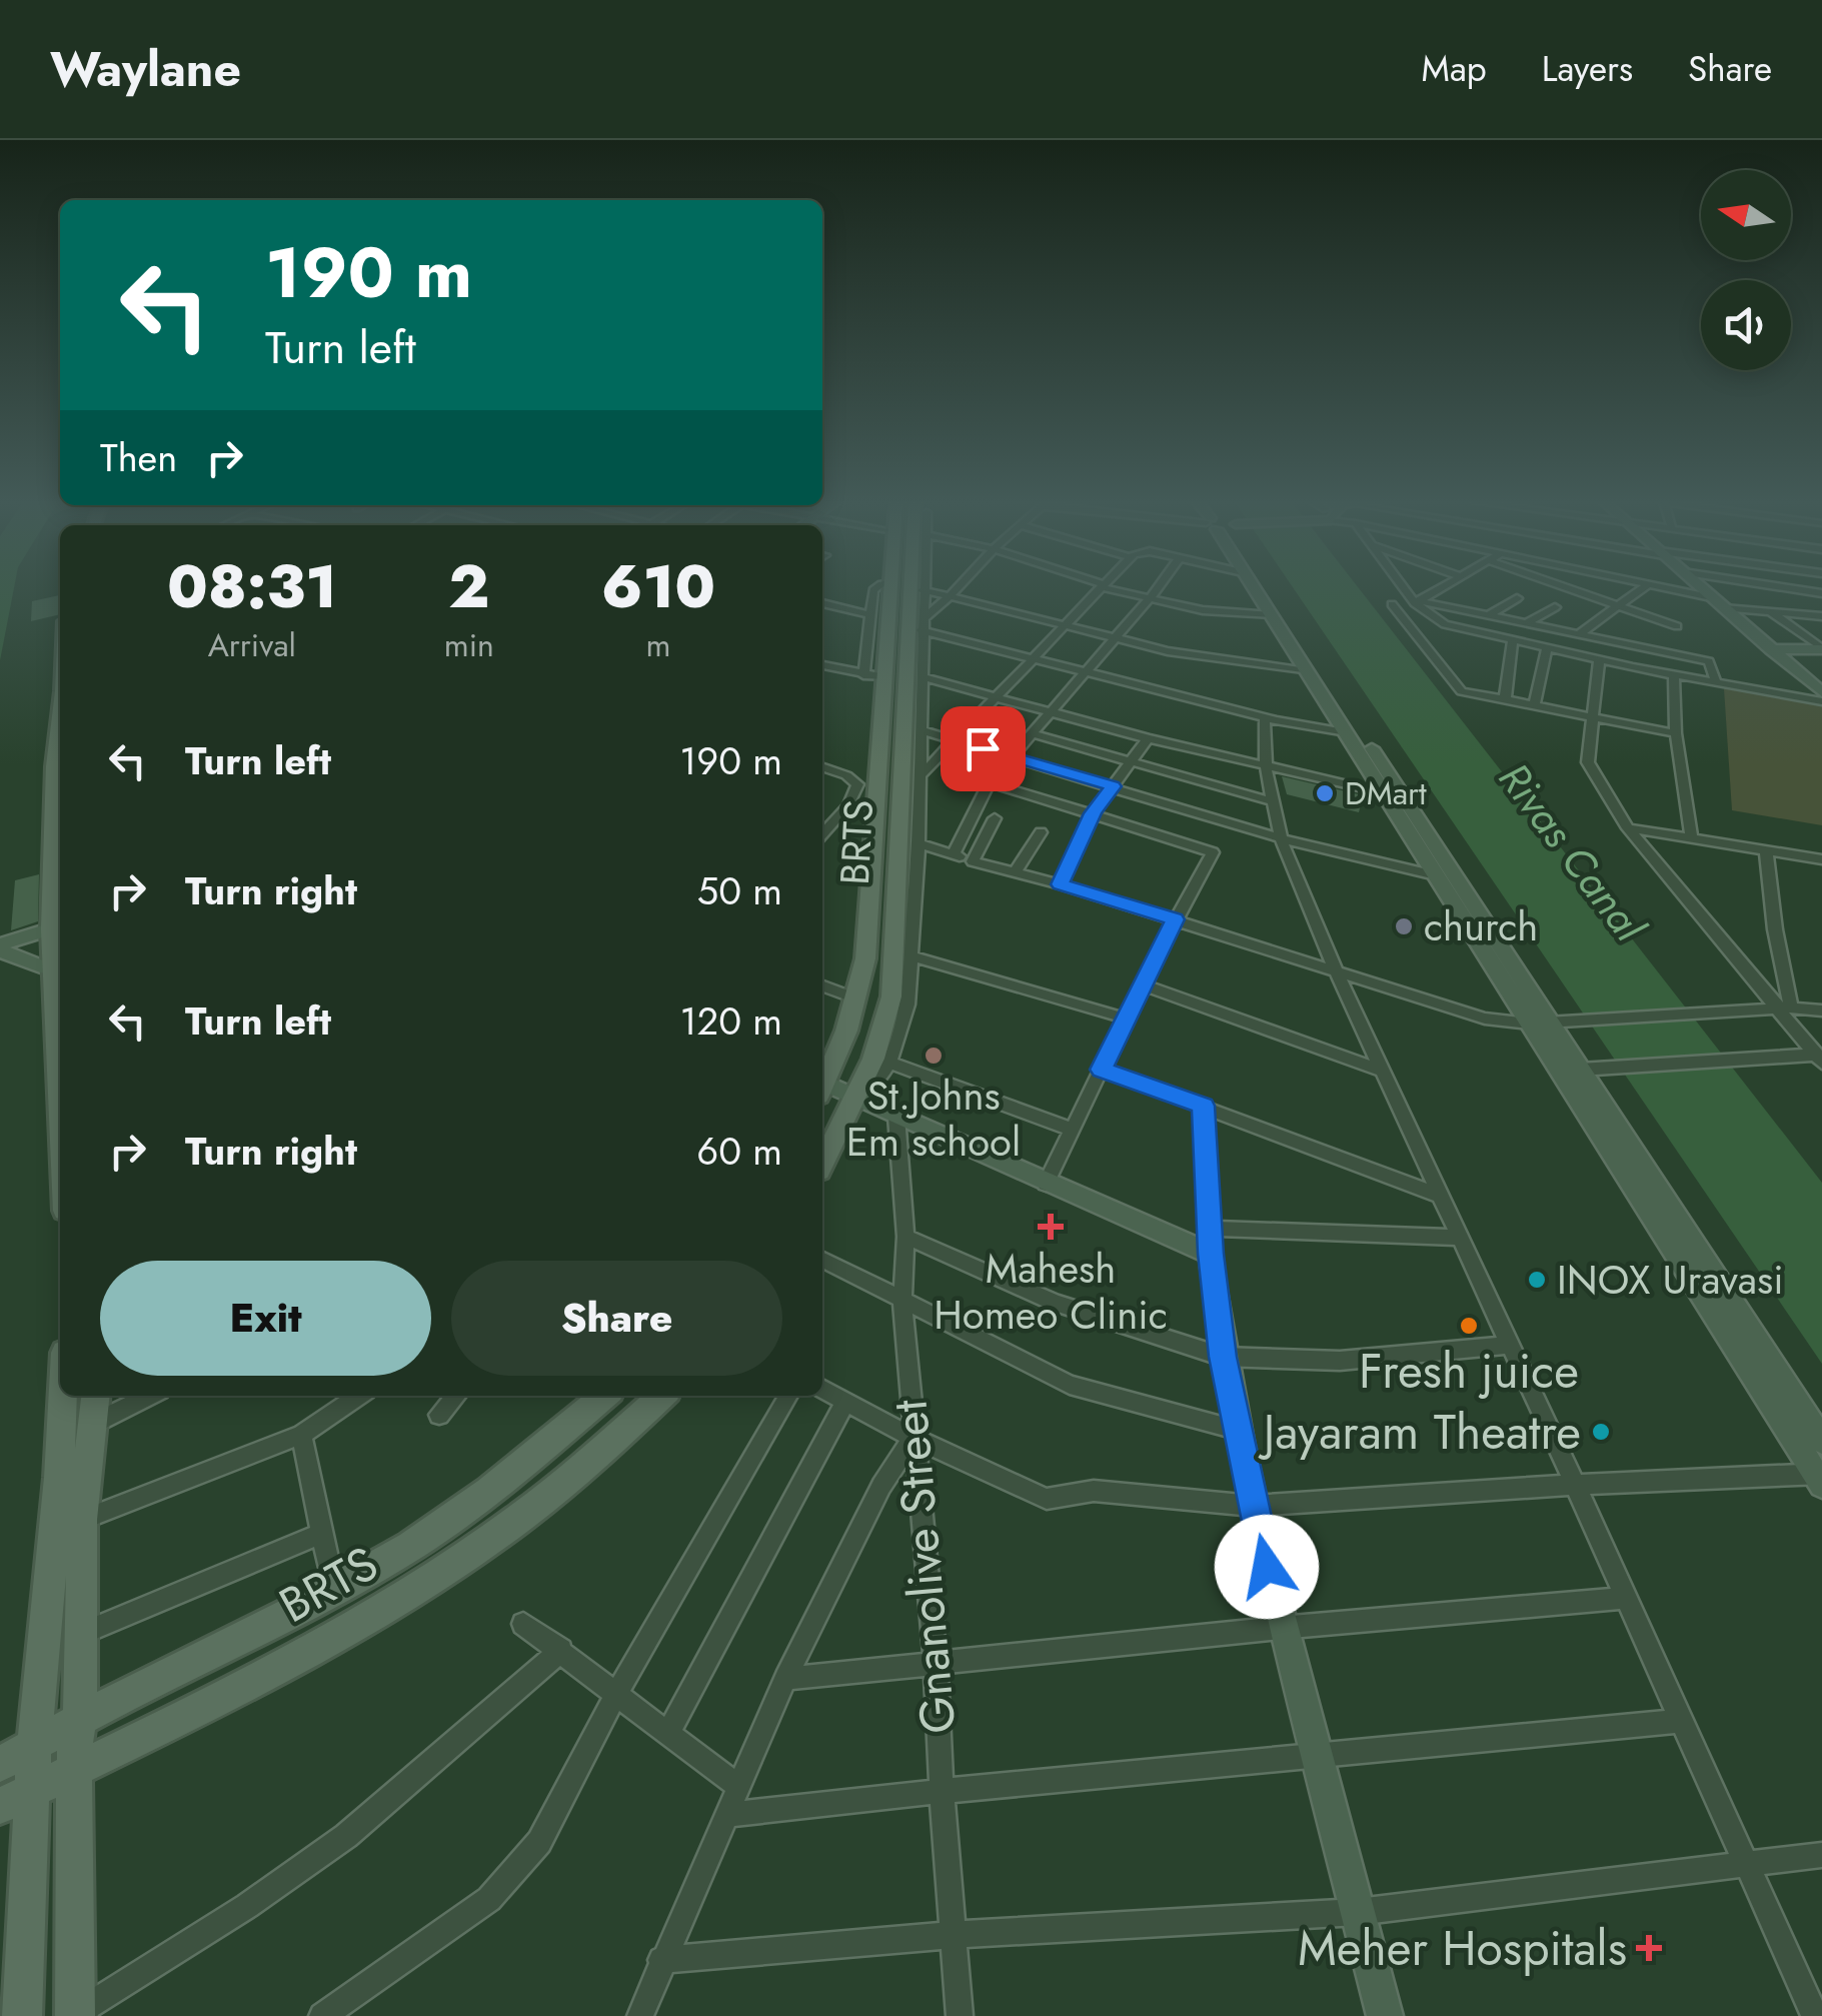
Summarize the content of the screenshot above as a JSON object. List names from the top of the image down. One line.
{"streets":{"main road":["BRTS"],"street":["Gnanolive Street"]},"water":["Rivas Canal"],"places":{"other":["DMart","church","St.Johns Em school","INOX Uravasi","Fresh juice","Jayaram Theatre"],"health":["Mahesh Homeo Clinic","Meher Hospitals"]},"north":"left","page":{"header":"Waylane","nav":["Map","Layers","Share"],"turn":["190 m","Turn left"],"then":"Then","eta":["08:31","Arrival","2","min","610","m"],"list":[{"name":"Turn left","value":"190 m"},{"name":"Turn right","value":"50 m"},{"name":"Turn left","value":"120 m"},{"name":"Turn right","value":"60 m"}],"buttons":["Exit","Share"]}}
